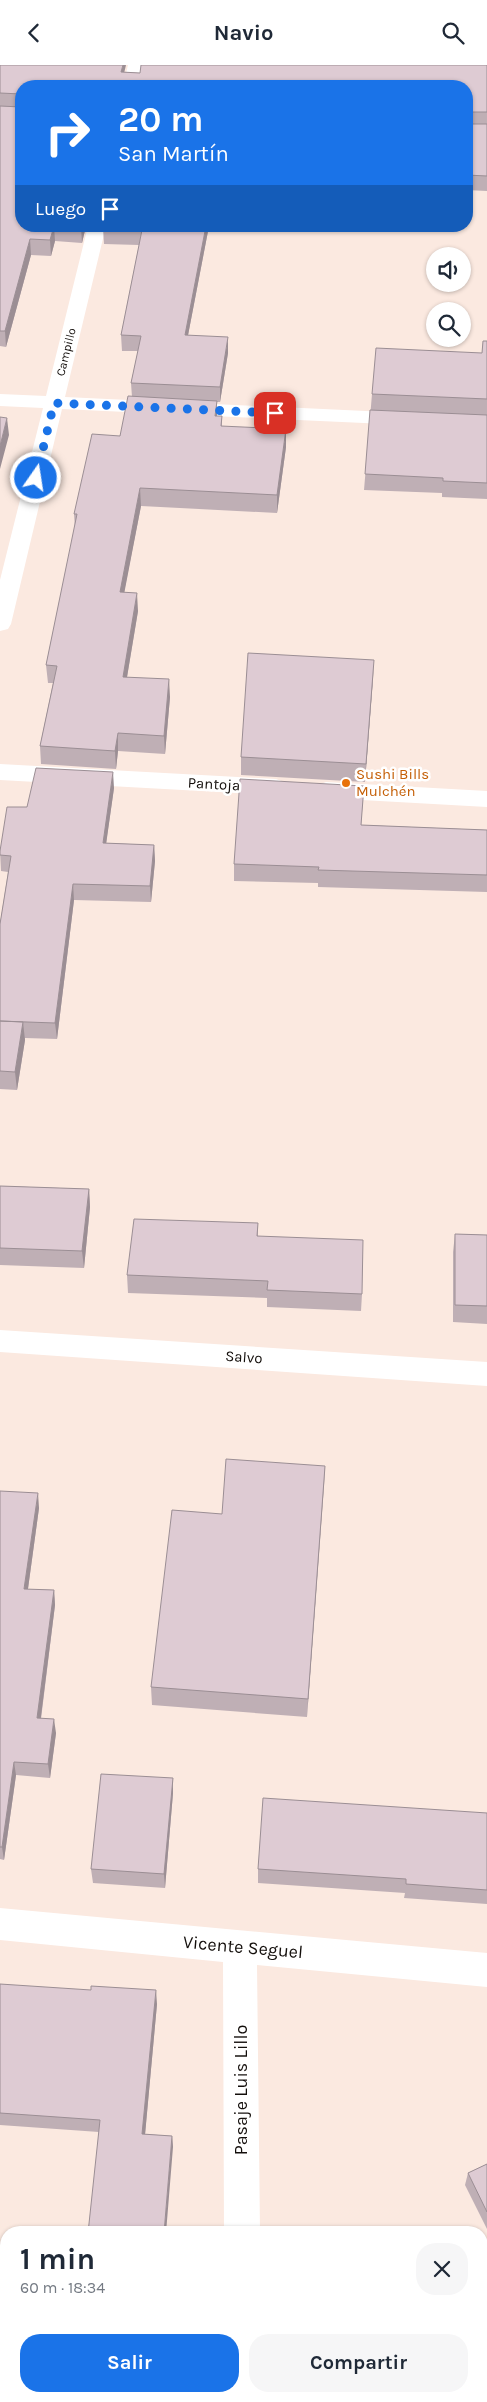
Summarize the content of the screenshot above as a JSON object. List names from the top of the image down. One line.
{"streets":{"street":["Campillo","Pantoja","Salvo","Vicente Seguel","Pasaje Luis Lillo"]},"crossings":[["Vicente Seguel","Pasaje Luis Lillo"]],"places":["Sushi Bills Mulchén"],"page":{"header":"Navio","turn":["20 m","San Martín"],"then":"Luego","heading":["1 min","60 m · 18:34"],"buttons":["Salir","Compartir"]}}
